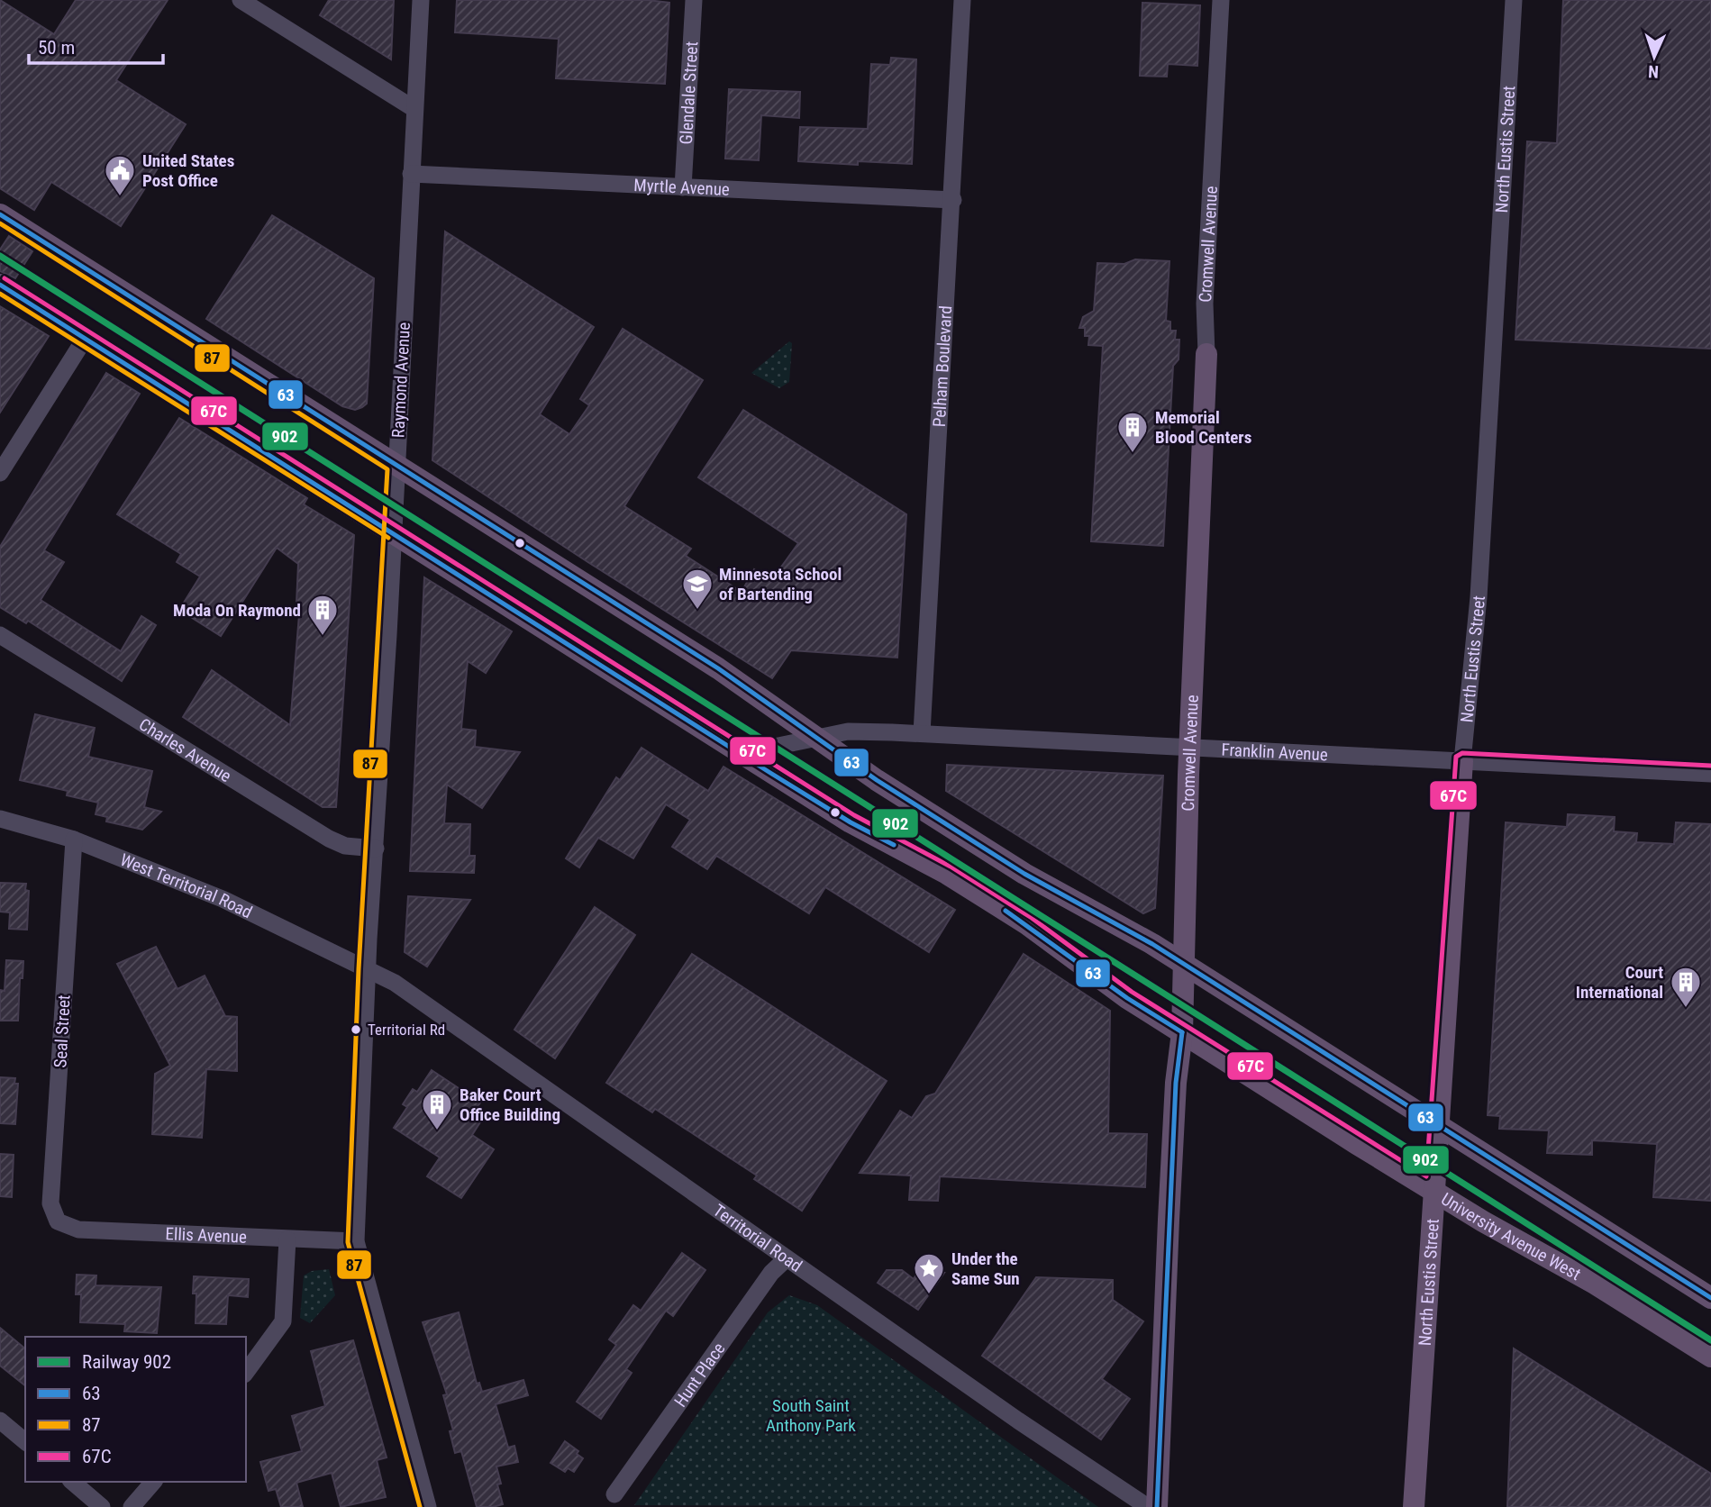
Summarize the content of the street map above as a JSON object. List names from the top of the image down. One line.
{"streets":{"main road":["North Eustis Street","Cromwell Avenue","University Avenue West"],"street":["Glendale Street","Myrtle Avenue","Pelham Boulevard","Raymond Avenue","Charles Avenue","Franklin Avenue","West Territorial Road","Seal Street","Ellis Avenue","Territorial Road","Hunt Place"]},"crossings":[["Glendale Street","Myrtle Avenue"],["North Eustis Street","Franklin Avenue"],["North Eustis Street","University Avenue West"],["Myrtle Avenue","Pelham Boulevard"],["Myrtle Avenue","Raymond Avenue"],["Cromwell Avenue","Franklin Avenue"],["Cromwell Avenue","University Avenue West"],["Pelham Boulevard","Franklin Avenue"],["Raymond Avenue","Charles Avenue"],["Raymond Avenue","West Territorial Road"],["Raymond Avenue","University Avenue West"],["Raymond Avenue","Ellis Avenue"],["Raymond Avenue","Territorial Road"],["Franklin Avenue","University Avenue West"],["West Territorial Road","Seal Street"],["West Territorial Road","Territorial Road"],["Seal Street","Ellis Avenue"],["Territorial Road","Hunt Place"]],"parks":["South Saint Anthony Park"],"places":{"public building":["United States Post Office"],"building":["Memorial Blood Centers","Moda On Raymond","Court International","Baker Court Office Building"],"school or university":["Minnesota School of Bartending"],"other":["Territorial Rd"],"place":["Under the Same Sun"]},"lines":["transit line 63","transit line 87","rail line 902","transit line 67C"],"legend":["Railway 902","63","87","67C"],"scale_bar":"50 m","north":"bottom"}
